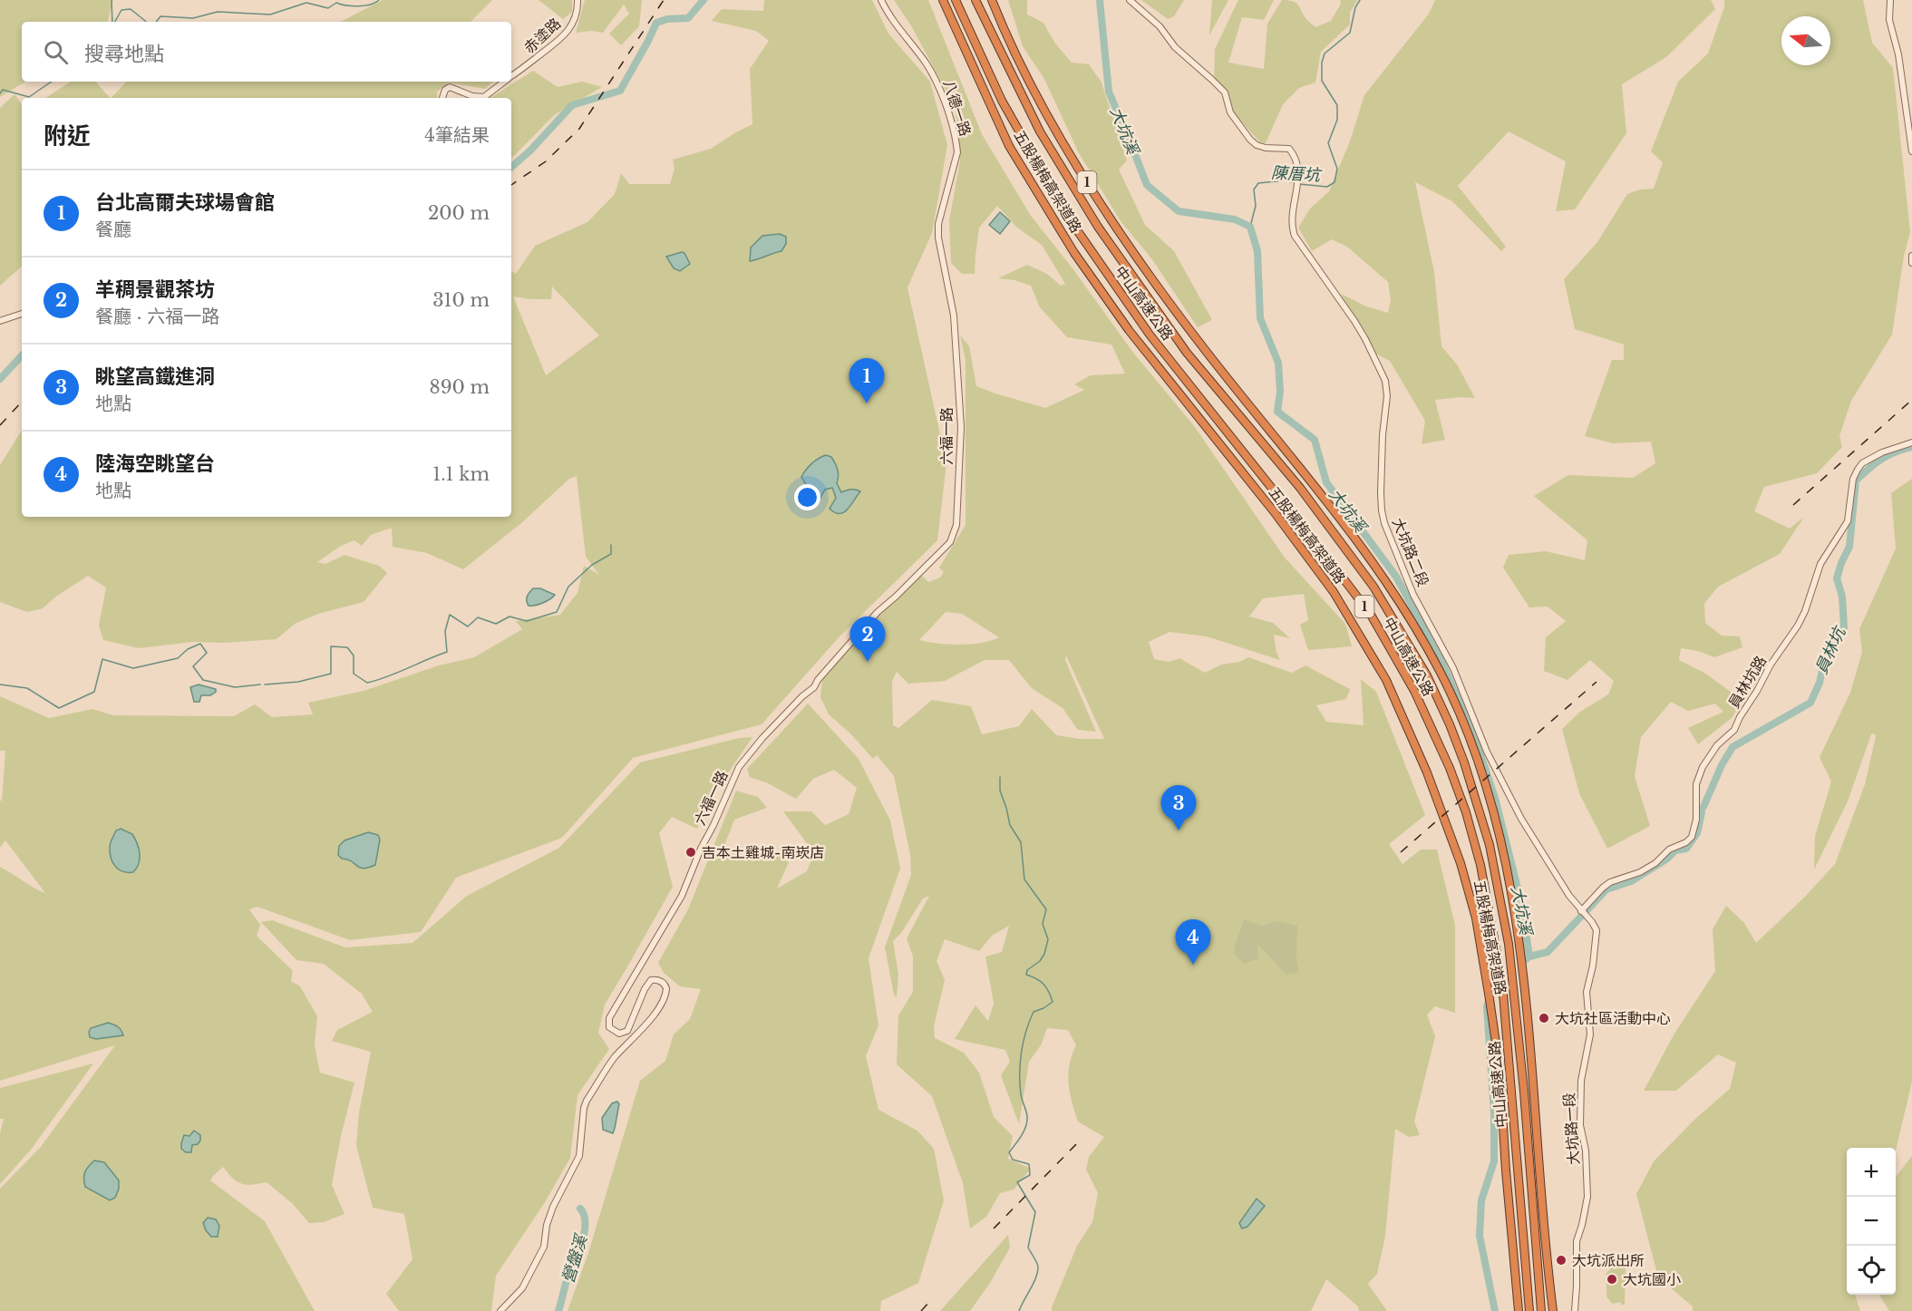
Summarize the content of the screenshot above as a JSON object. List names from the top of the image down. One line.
{"streets":{"highway":["五股楊梅高架道路","1","中山高速公路"],"street":["赤塗路","八德一路","六福一路","大坑路二段","員林坑路","大坑路一段"]},"crossings":[["八德一路","六福一路"],["大坑路二段","員林坑路"],["大坑路二段","大坑路一段"],["員林坑路","大坑路一段"]],"water":["大坑溪","陳厝坑","員林坑","營盤溪"],"places":["吉本土雞城-南崁店","大坑社區活動中心","大坑派出所","大坑國小"],"north":"left","page":{"search":"搜尋地點","heading":["附近","4筆結果"],"list":[{"mark":"1","name":"台北高爾夫球場會館","note":"餐廳","value":"200 m"},{"mark":"2","name":"羊稠景觀茶坊","note":"餐廳 · 六福一路","value":"310 m"},{"mark":"3","name":"眺望高鐵進洞","note":"地點","value":"890 m"},{"mark":"4","name":"陸海空眺望台","note":"地點","value":"1.1 km"}],"pins":["1","2","3","4"],"map_buttons":["+","−"]}}
